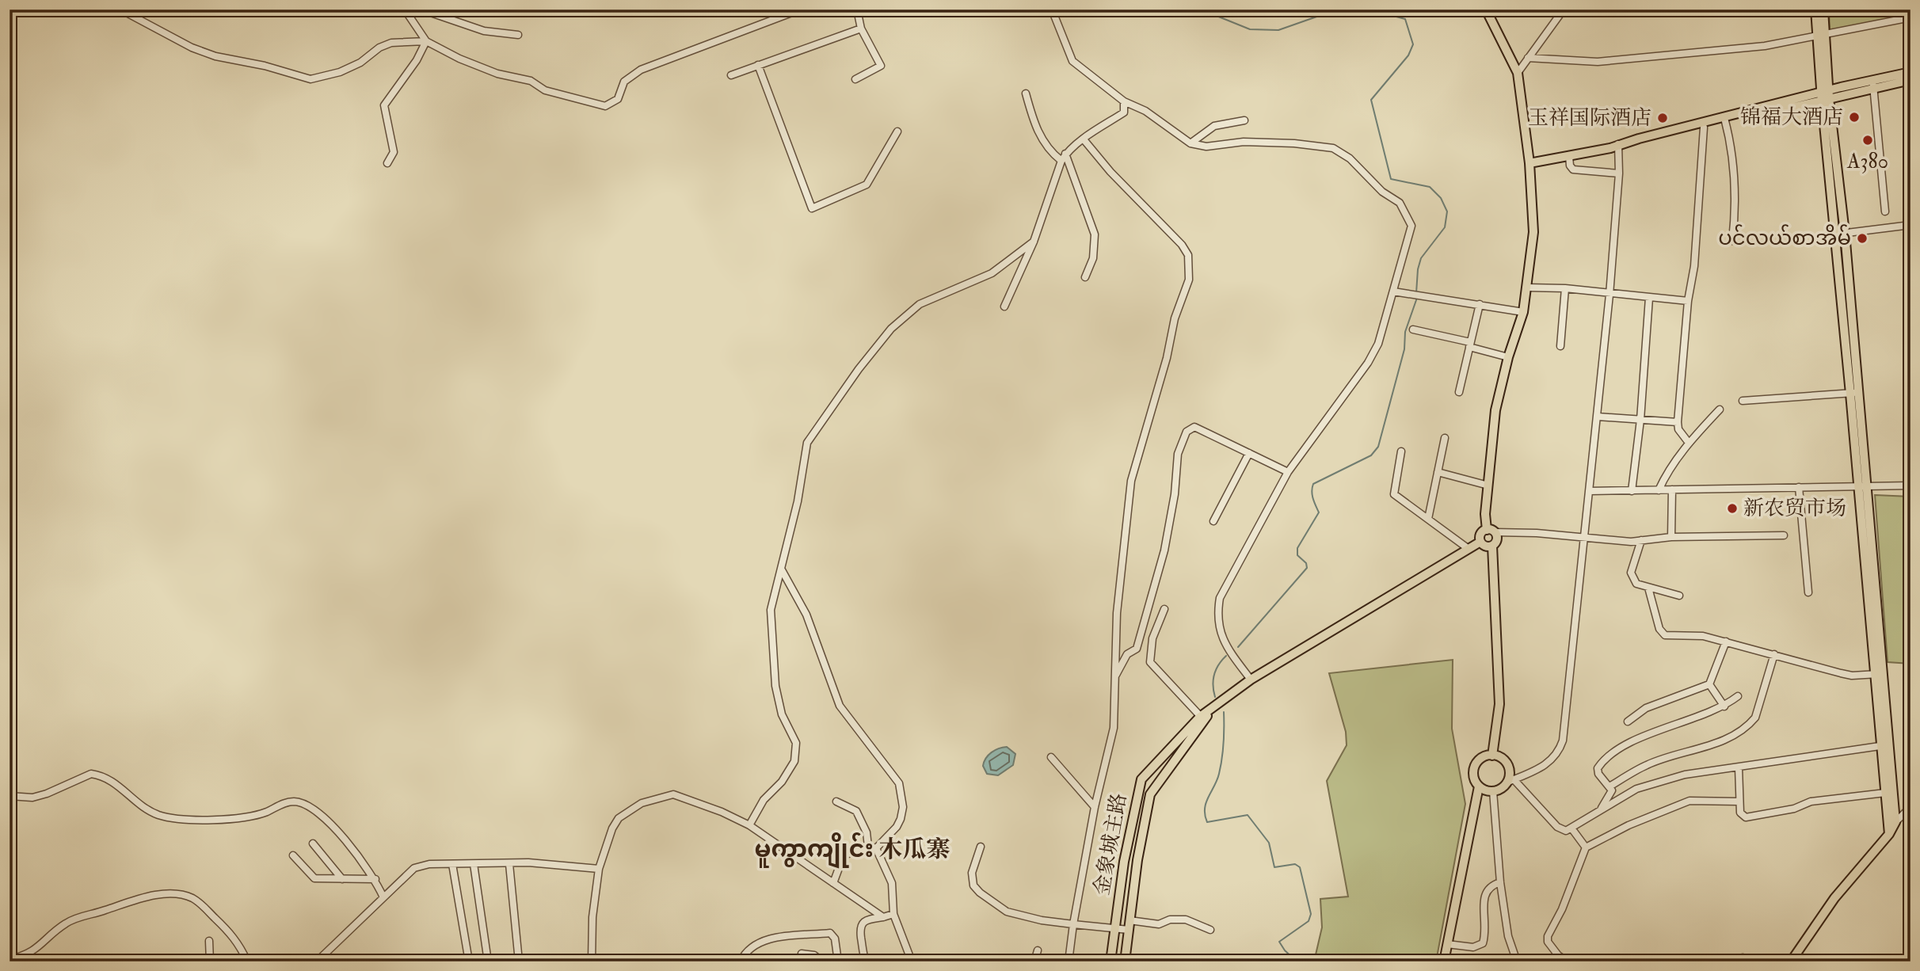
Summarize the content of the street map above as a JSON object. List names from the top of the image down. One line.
{"streets":{"main road":["金象城主路"]},"districts":["မူကွာကျိုင်း 木瓜寨"],"places":["锦福大酒店","玉祥国际酒店","A380","ပင်လယ်စာအိမ်","新农贸市场"]}
